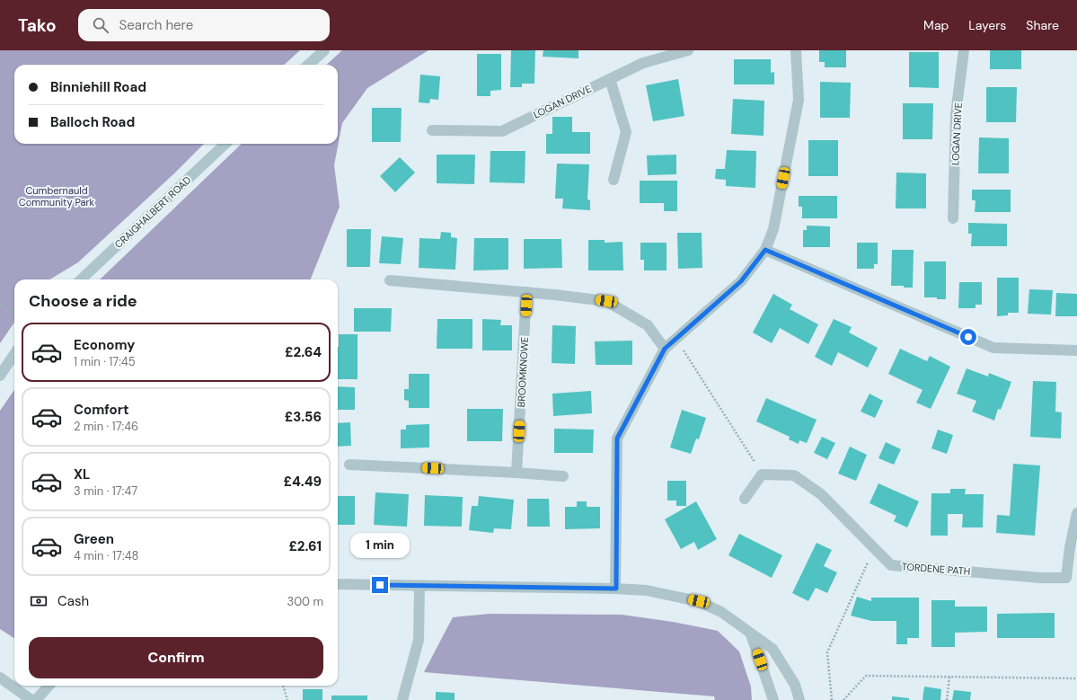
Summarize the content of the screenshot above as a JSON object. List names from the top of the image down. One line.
{"streets":{"street":["LOGAN DRIVE","CRAIGHALBERT ROAD","BROOMKNOWE","TORDENE PATH"]},"parks":["Cumbernauld Community Park"],"page":{"header":"Tako","search":"Search here","nav":["Map","Layers","Share"],"banner":["Binniehill Road","Balloch Road"],"heading":"Choose a ride","list":[{"name":"Economy","note":"1 min · 17:45","value":"£2.64"},{"name":"Comfort","note":"2 min · 17:46","value":"£3.56"},{"name":"XL","note":"3 min · 17:47","value":"£4.49"},{"name":"Green","note":"4 min · 17:48","value":"£2.61"}],"bubble":"1 min","pay":["Cash","300 m"],"buttons":"Confirm"}}
